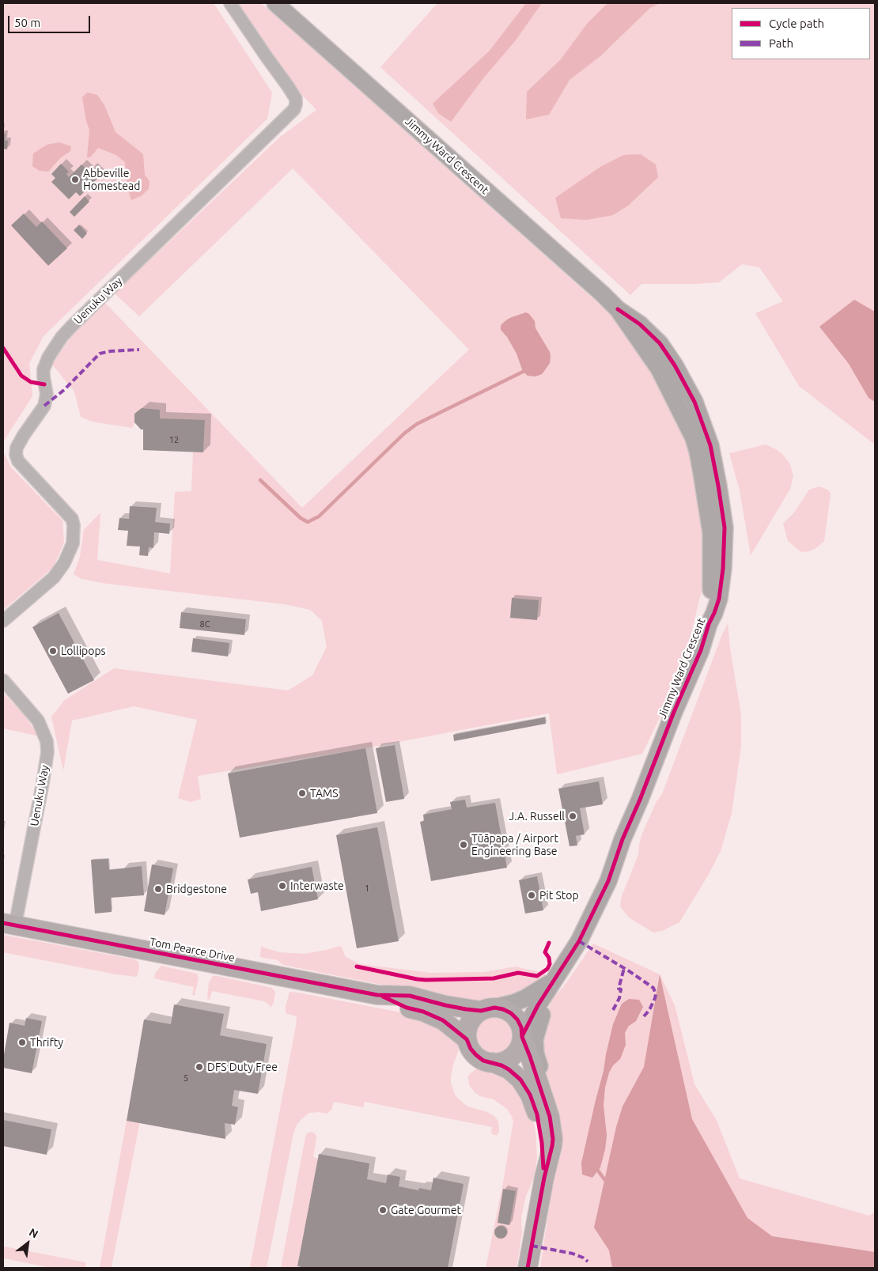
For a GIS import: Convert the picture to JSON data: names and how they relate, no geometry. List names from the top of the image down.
{
  "streets": {
    "main road": ["Tom Pearce Drive"],
    "street": ["Jimmy Ward Crescent", "Uenuku Way"]
  },
  "crossings": [
    ["Jimmy Ward Crescent", "Tom Pearce Drive"],
    ["Uenuku Way", "Tom Pearce Drive"]
  ],
  "places": [
    "Abbeville Homestead",
    "Lollipops",
    "TAMS",
    "J.A. Russell",
    "Tūāpapa / Airport Engineering Base",
    "Interwaste",
    "Bridgestone",
    "Pit Stop",
    "Thrifty",
    "DFS Duty Free",
    "Gate Gourmet"
  ],
  "house_numbers": [
    "12",
    "8C",
    "1",
    "5"
  ],
  "legend": ["Cycle path", "Path"],
  "scale_bar": "50 m",
  "north": "top right"
}
